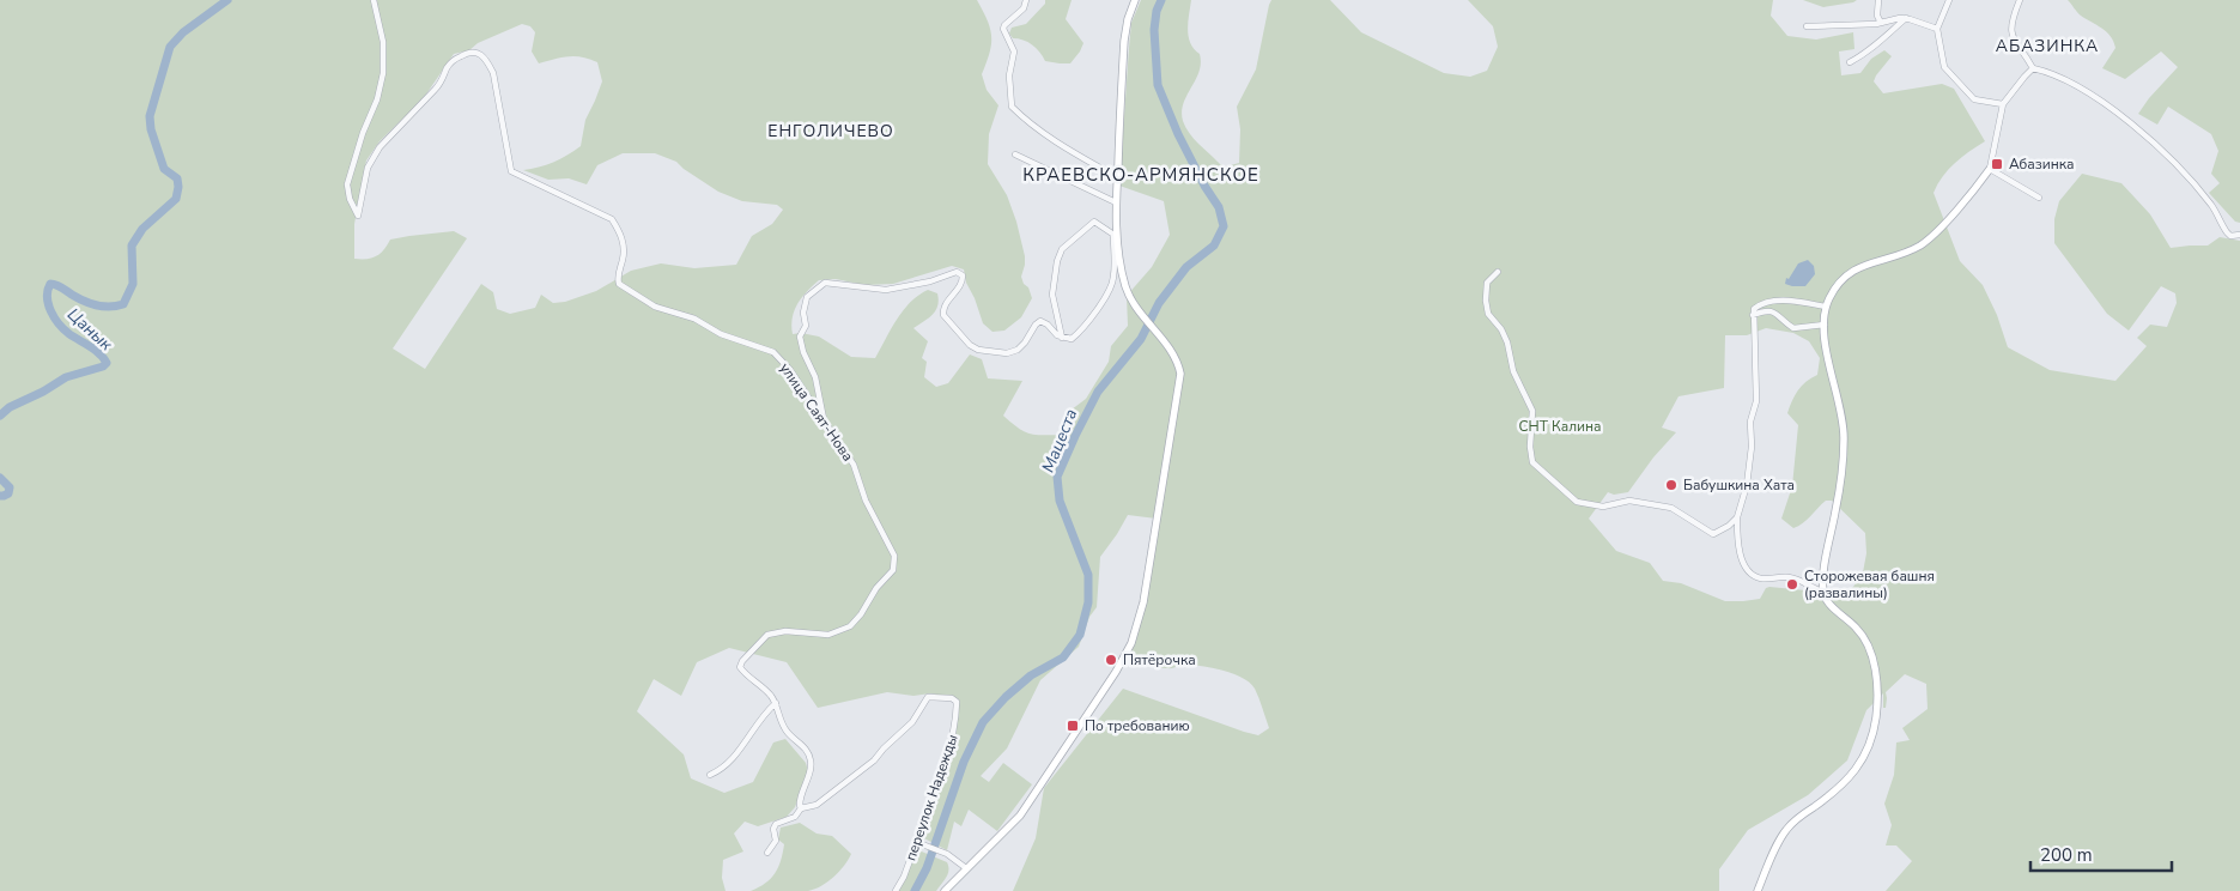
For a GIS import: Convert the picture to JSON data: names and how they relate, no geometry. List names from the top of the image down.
{
  "streets": {
    "street": ["улица Саят-Нова", "переулок Надежды"]
  },
  "crossings": [
    ["улица Саят-Нова", "переулок Надежды"]
  ],
  "districts": ["АБАЗИНКА", "ЕНГОЛИЧЕВО", "КРАЕВСКО-АРМЯНСКОЕ"],
  "water": ["Цанык", "Мацеста"],
  "parks": ["СНТ Калина"],
  "places": {
    "transit": ["Абазинка", "По требованию"],
    "other": ["Бабушкина Хата", "Сторожевая башня (развалины)", "Пятёрочка"]
  },
  "scale_bar": "200 m"
}
